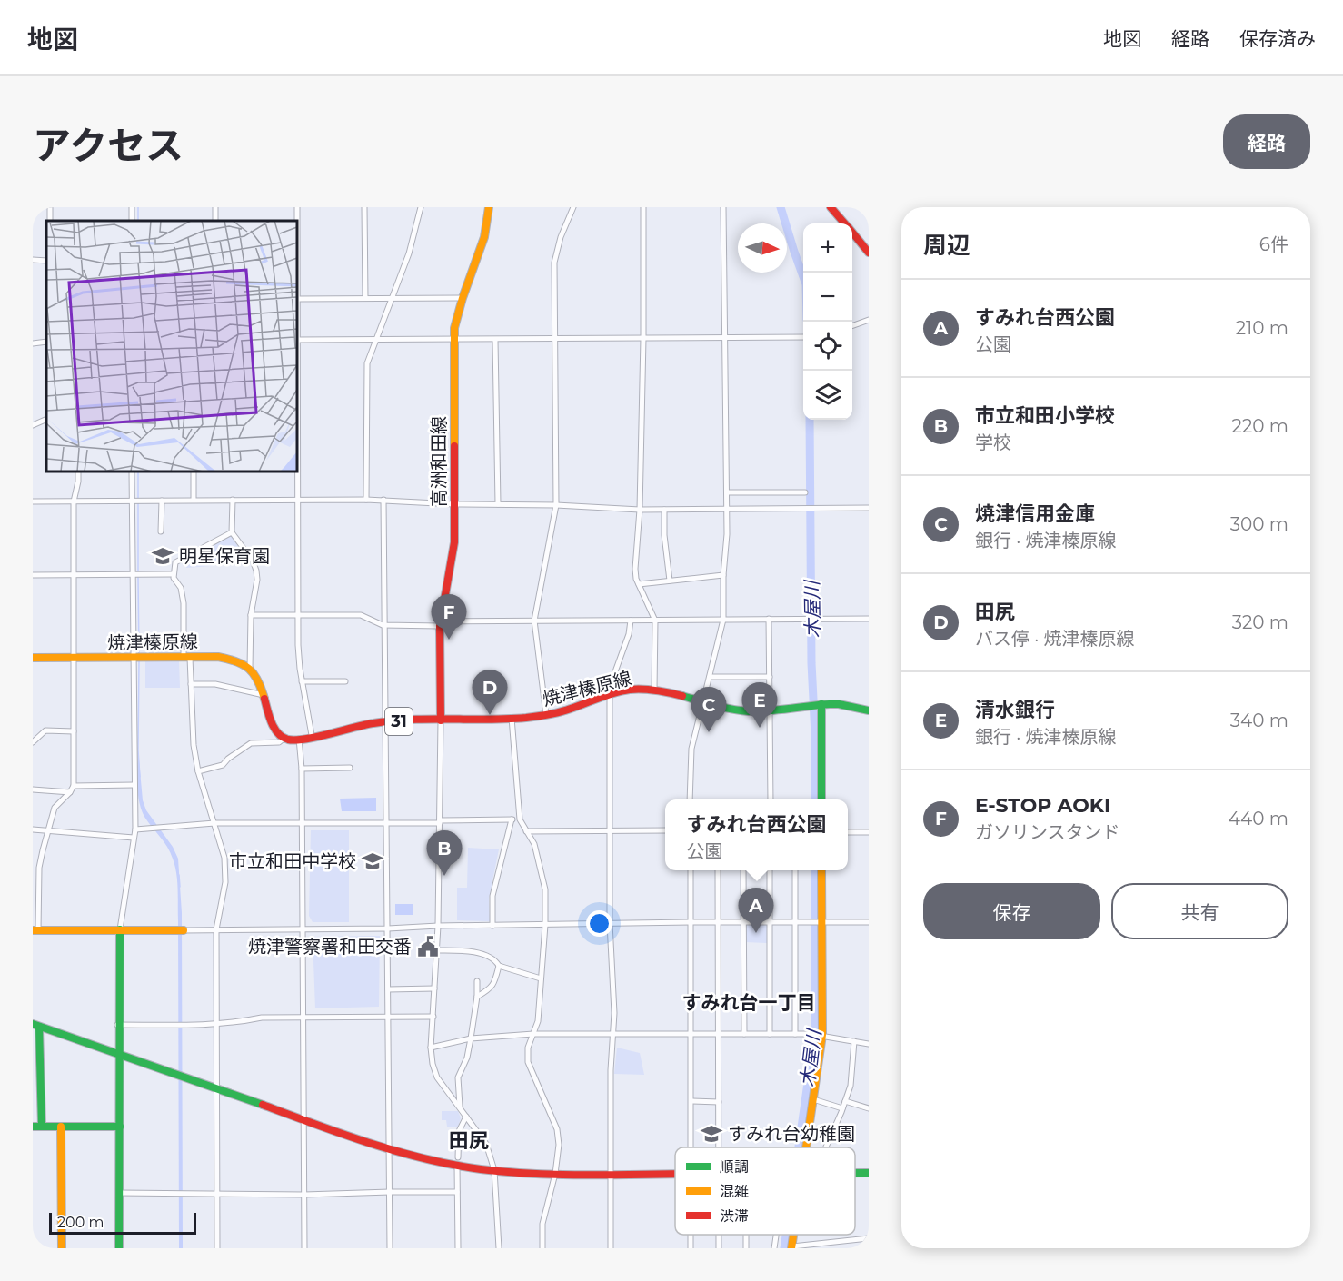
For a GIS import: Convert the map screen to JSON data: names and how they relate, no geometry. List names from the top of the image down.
{
  "streets": {
    "street": ["高洲和田線", "焼津榛原線", "31"]
  },
  "crossings": [
    ["高洲和田線", "焼津榛原線"]
  ],
  "districts": ["すみれ台一丁目", "田尻"],
  "water": ["木屋川"],
  "places": {
    "school or university": ["明星保育園", "市立和田中学校", "すみれ台幼稚園"],
    "public building": ["焼津警察署和田交番"]
  },
  "legend": ["順調", "混雑", "渋滞"],
  "scale_bar": "200 m",
  "north": "right",
  "page": {
    "header": "地図",
    "nav": ["地図", "経路", "保存済み"],
    "title": "アクセス",
    "buttons": [
      "経路",
      ["保存", "共有"]
    ],
    "heading": ["周辺", "6件"],
    "map_buttons": ["+", "−"],
    "list": [
      {
        "mark": "A",
        "name": "すみれ台西公園",
        "note": "公園",
        "value": "210 m"
      },
      {
        "mark": "B",
        "name": "市立和田小学校",
        "note": "学校",
        "value": "220 m"
      },
      {
        "mark": "C",
        "name": "焼津信用金庫",
        "note": "銀行 · 焼津榛原線",
        "value": "300 m"
      },
      {
        "mark": "D",
        "name": "田尻",
        "note": "バス停 · 焼津榛原線",
        "value": "320 m"
      },
      {
        "mark": "E",
        "name": "清水銀行",
        "note": "銀行 · 焼津榛原線",
        "value": "340 m"
      },
      {
        "mark": "F",
        "name": "E-STOP AOKI",
        "note": "ガソリンスタンド",
        "value": "440 m"
      }
    ],
    "pins": [
      "F",
      "D",
      "E",
      "C",
      "B",
      "A"
    ],
    "popup": ["すみれ台西公園", "公園"],
    "scale": "200 m"
  }
}
